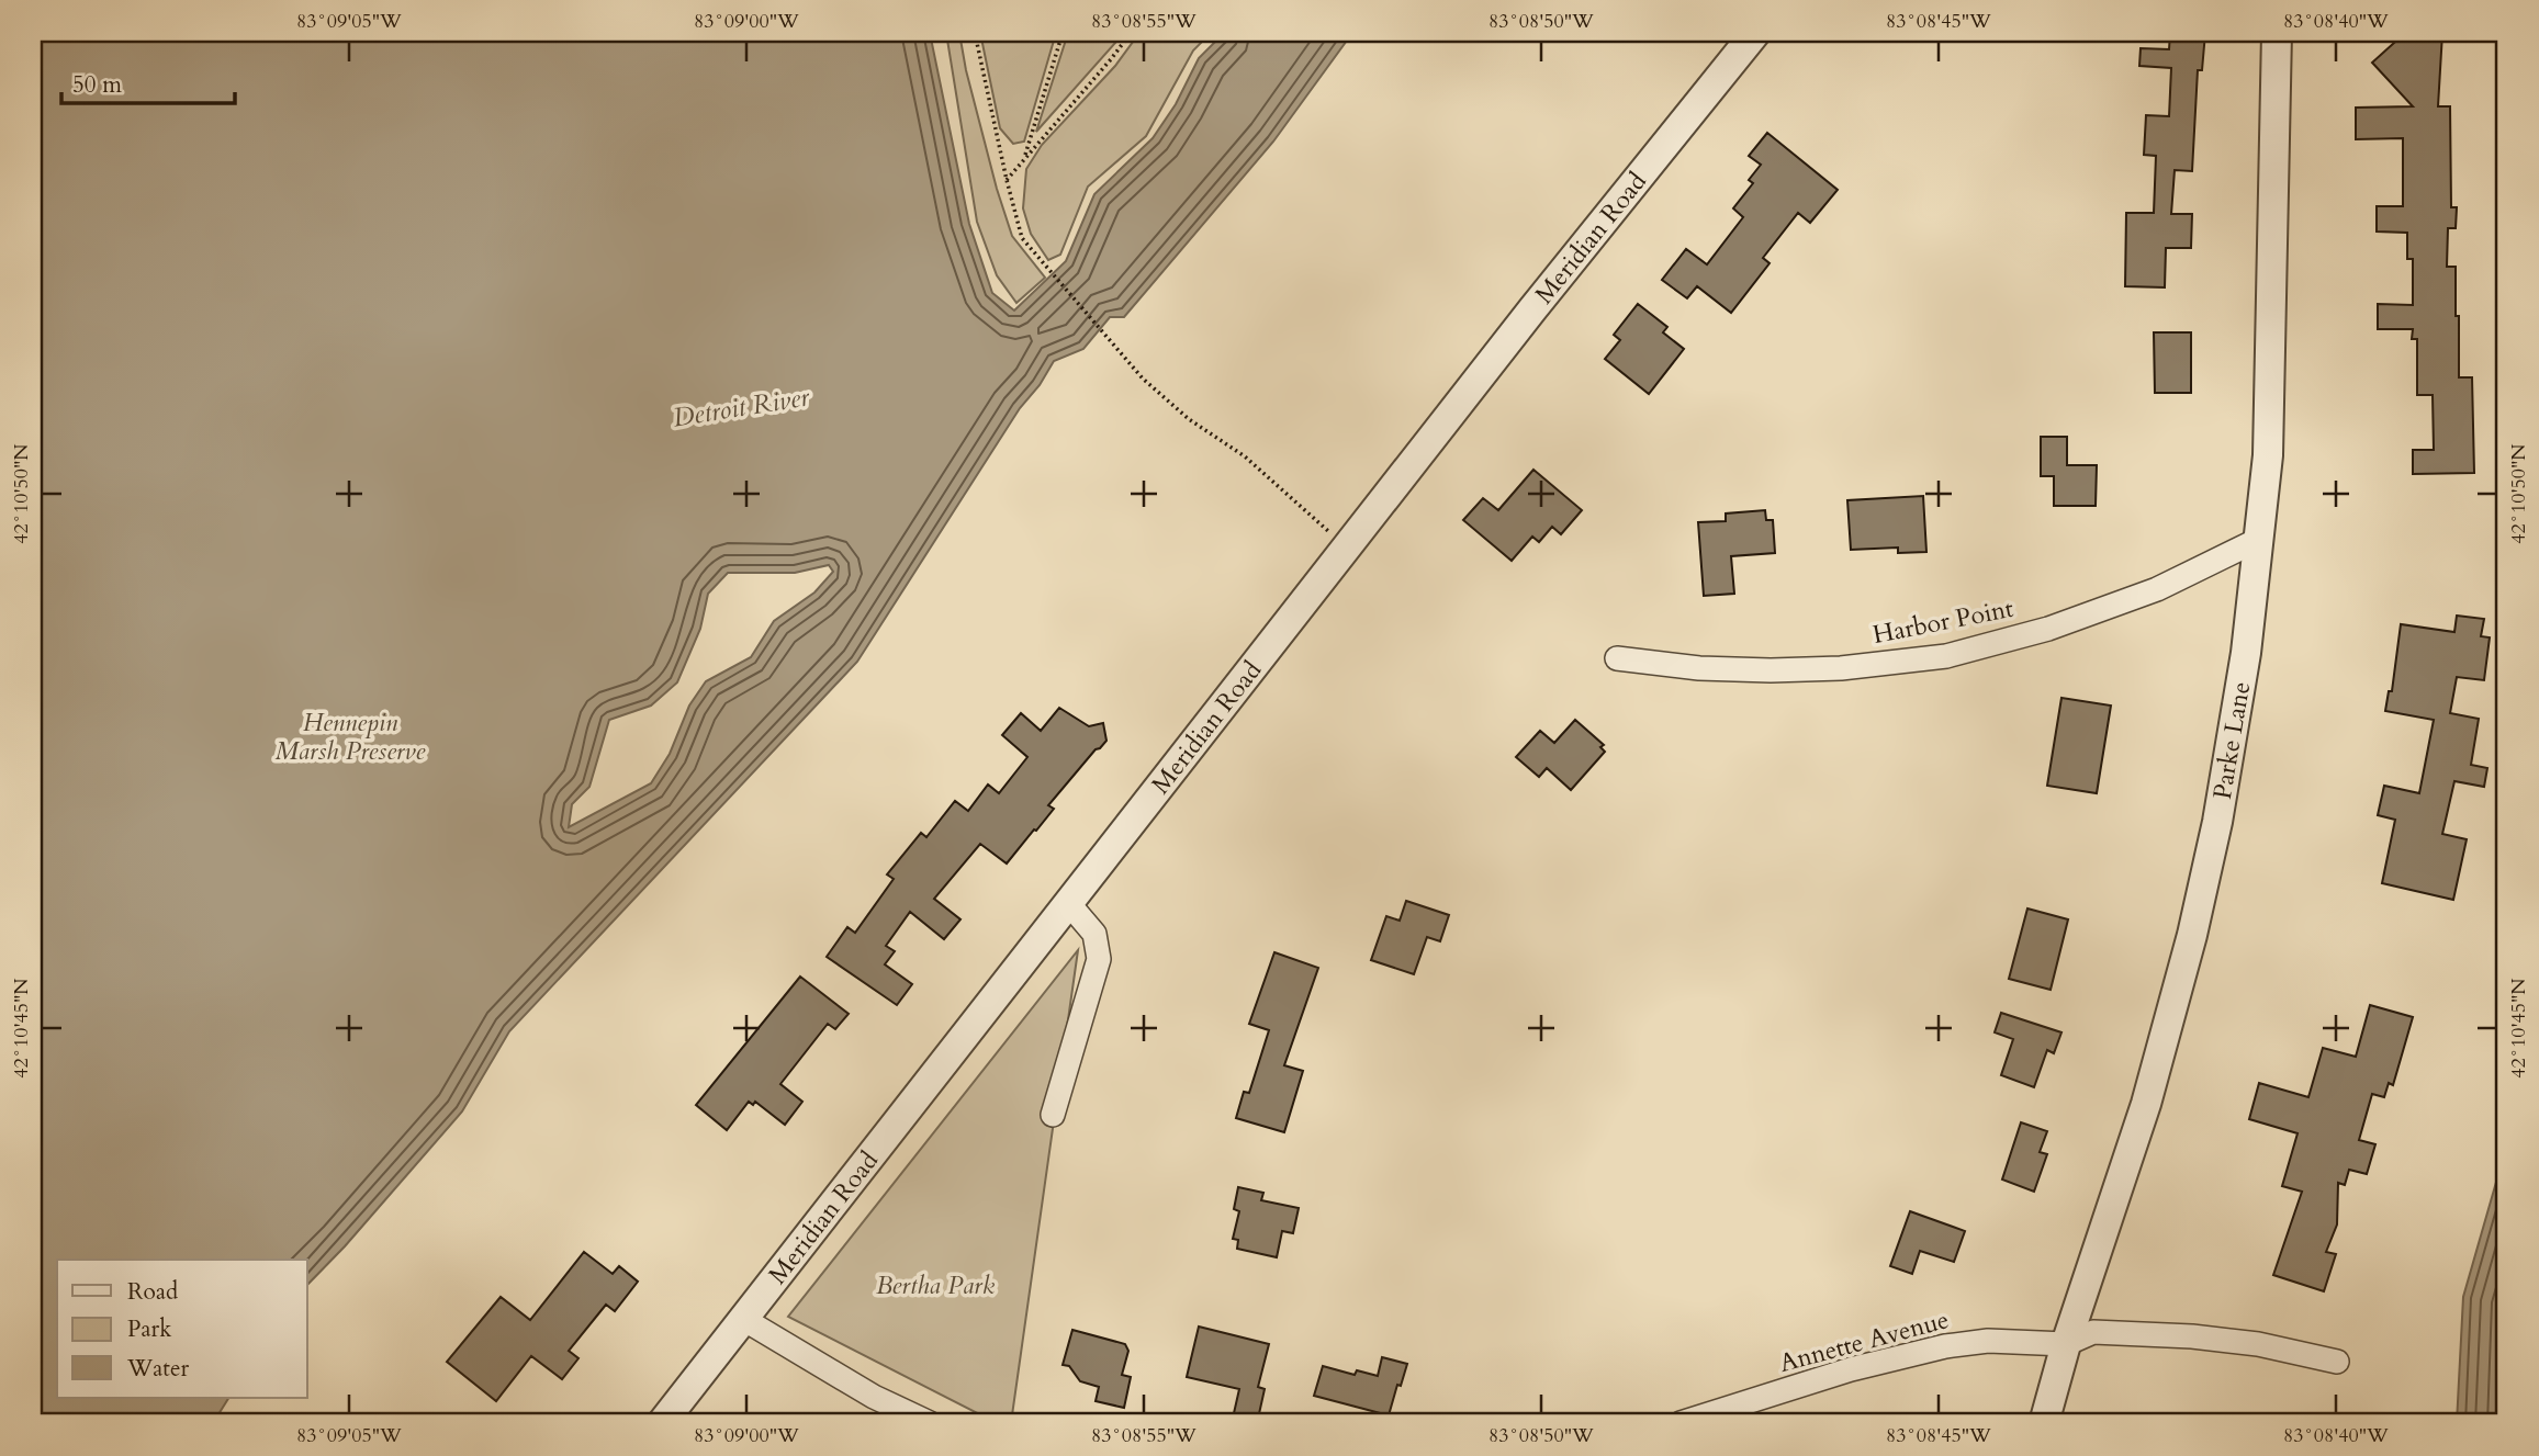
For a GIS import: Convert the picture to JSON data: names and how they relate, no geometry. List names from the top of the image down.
{
  "streets": {
    "street": [
      "Meridian Road",
      "Harbor Point",
      "Parke Lane",
      "Annette Avenue"
    ]
  },
  "crossings": [
    ["Harbor Point", "Parke Lane"],
    ["Parke Lane", "Annette Avenue"]
  ],
  "water": ["Detroit River"],
  "parks": ["Hennepin Marsh Preserve", "Bertha Park"],
  "legend": ["Road", "Park", "Water"],
  "scale_bar": "50 m",
  "coordinates": [
    "83°09'05\"W",
    "83°09'00\"W",
    "83°08'55\"W",
    "83°08'50\"W",
    "83°08'45\"W",
    "83°08'40\"W",
    "42°10'50\"N",
    "42°10'45\"N"
  ]
}
